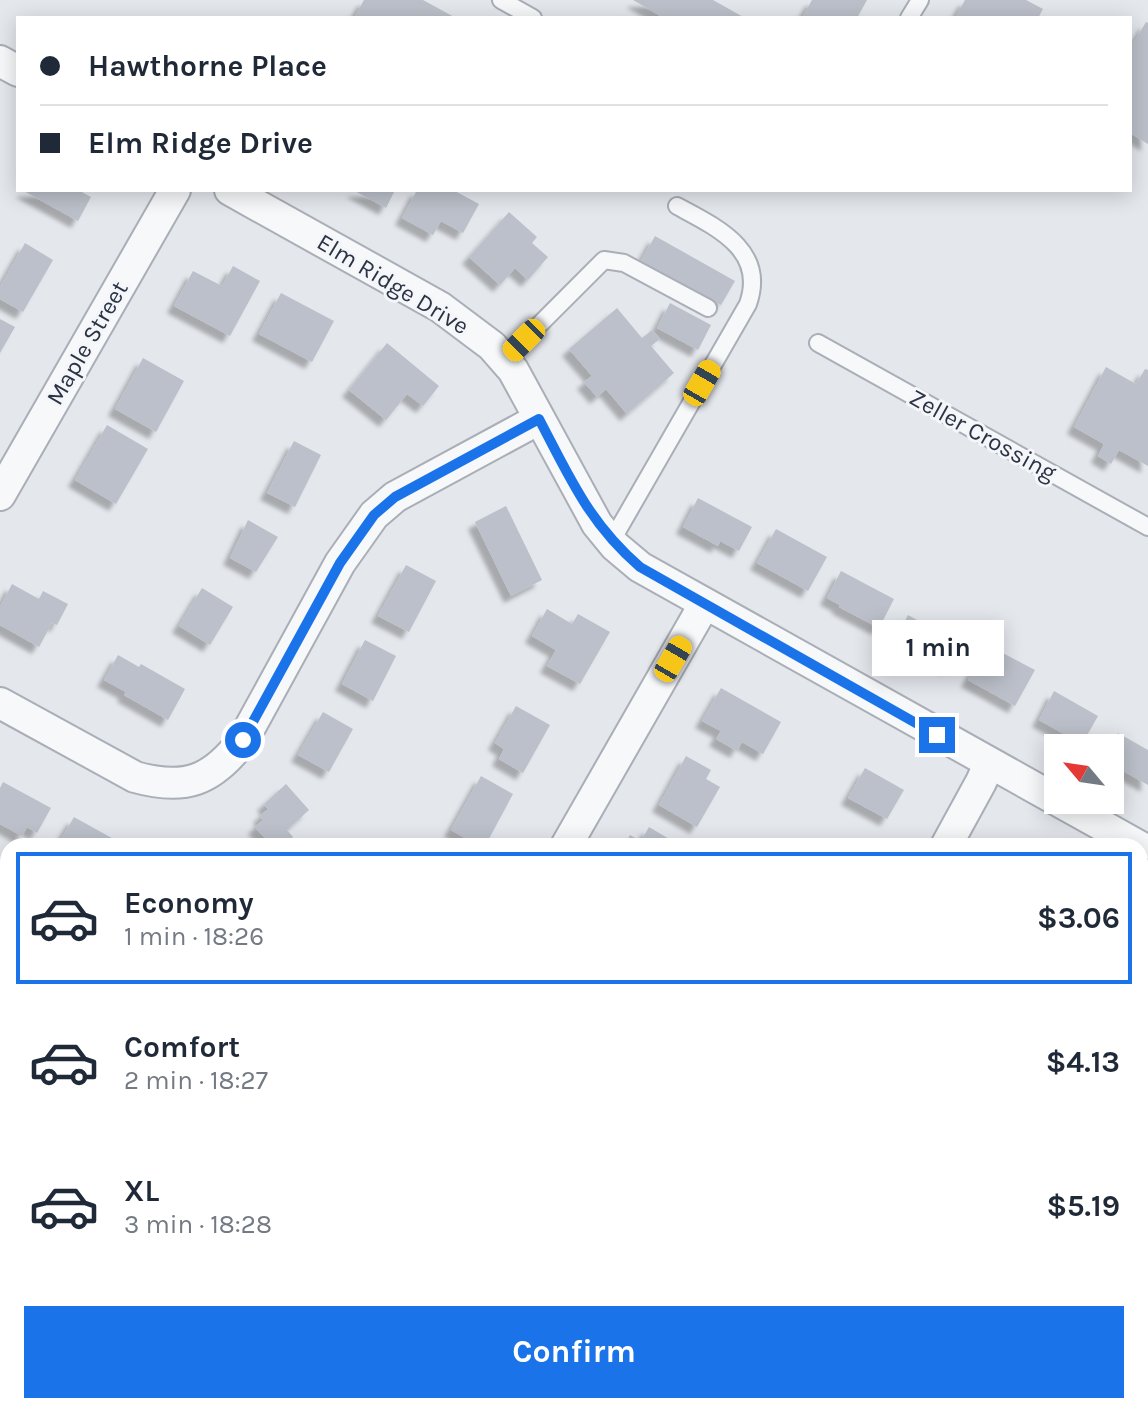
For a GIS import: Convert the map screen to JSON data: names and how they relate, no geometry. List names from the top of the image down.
{
  "streets": {
    "street": ["Elm Ridge Drive", "Maple Street"],
    "lane": ["Zeller Crossing"]
  },
  "north": "top left",
  "page": {
    "banner": ["Hawthorne Place", "Elm Ridge Drive"],
    "bubble": "1 min",
    "list": [
      {
        "name": "Economy",
        "note": "1 min · 18:26",
        "value": "$3.06"
      },
      {
        "name": "Comfort",
        "note": "2 min · 18:27",
        "value": "$4.13"
      },
      {
        "name": "XL",
        "note": "3 min · 18:28",
        "value": "$5.19"
      }
    ],
    "buttons": "Confirm"
  }
}
